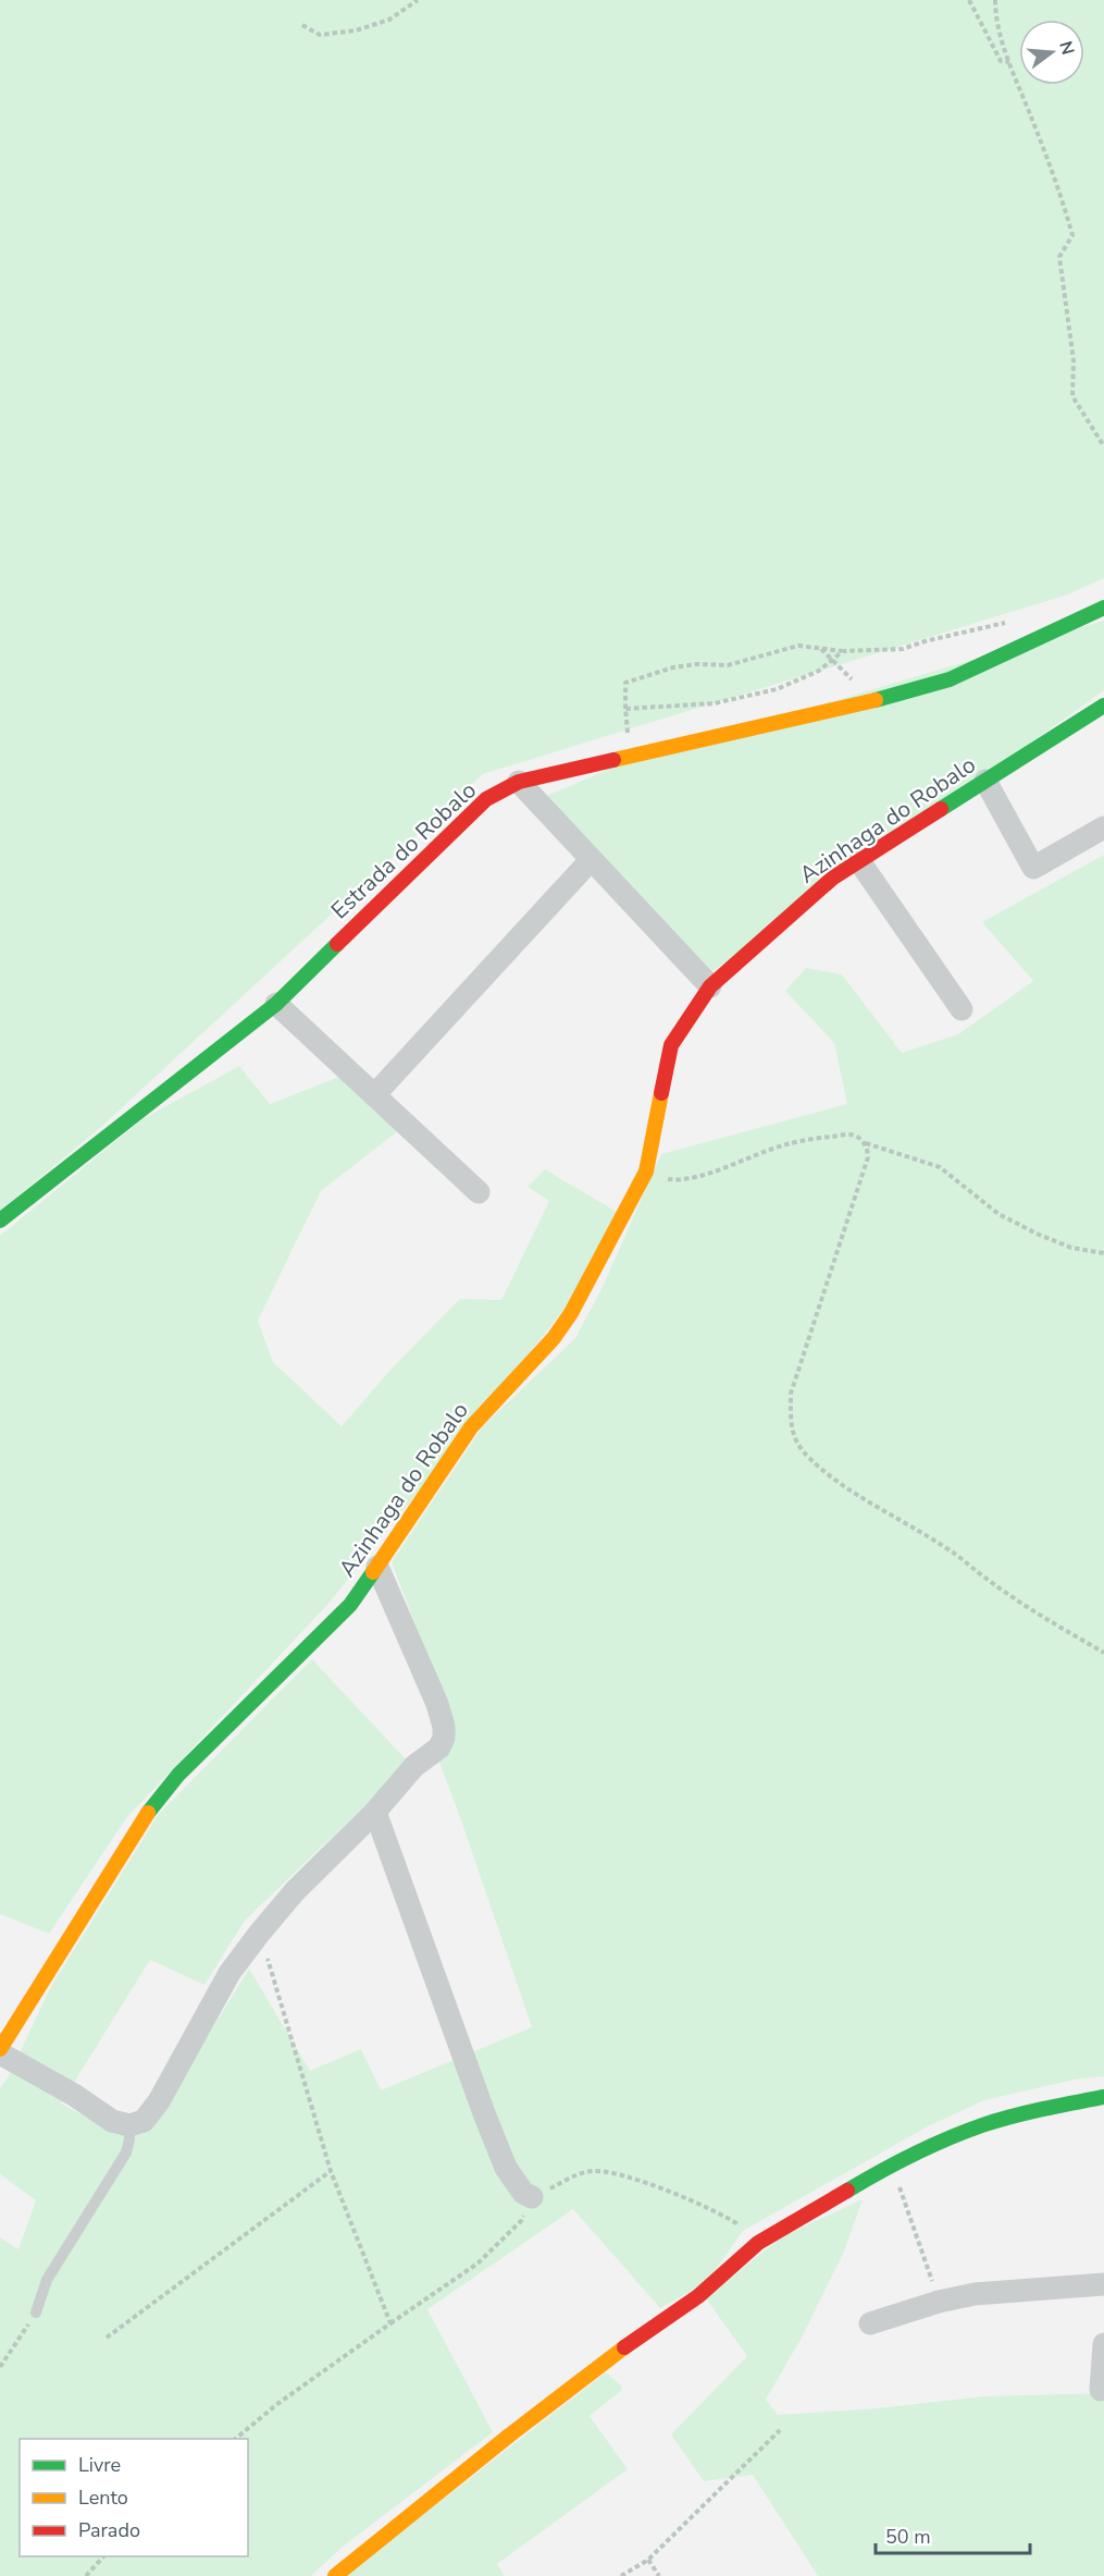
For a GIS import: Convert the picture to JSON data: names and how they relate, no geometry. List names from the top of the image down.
{
  "streets": {
    "street": ["Azinhaga do Robalo", "Estrada do Robalo"]
  },
  "legend": ["Livre", "Lento", "Parado"],
  "scale_bar": "50 m",
  "north": "right"
}
